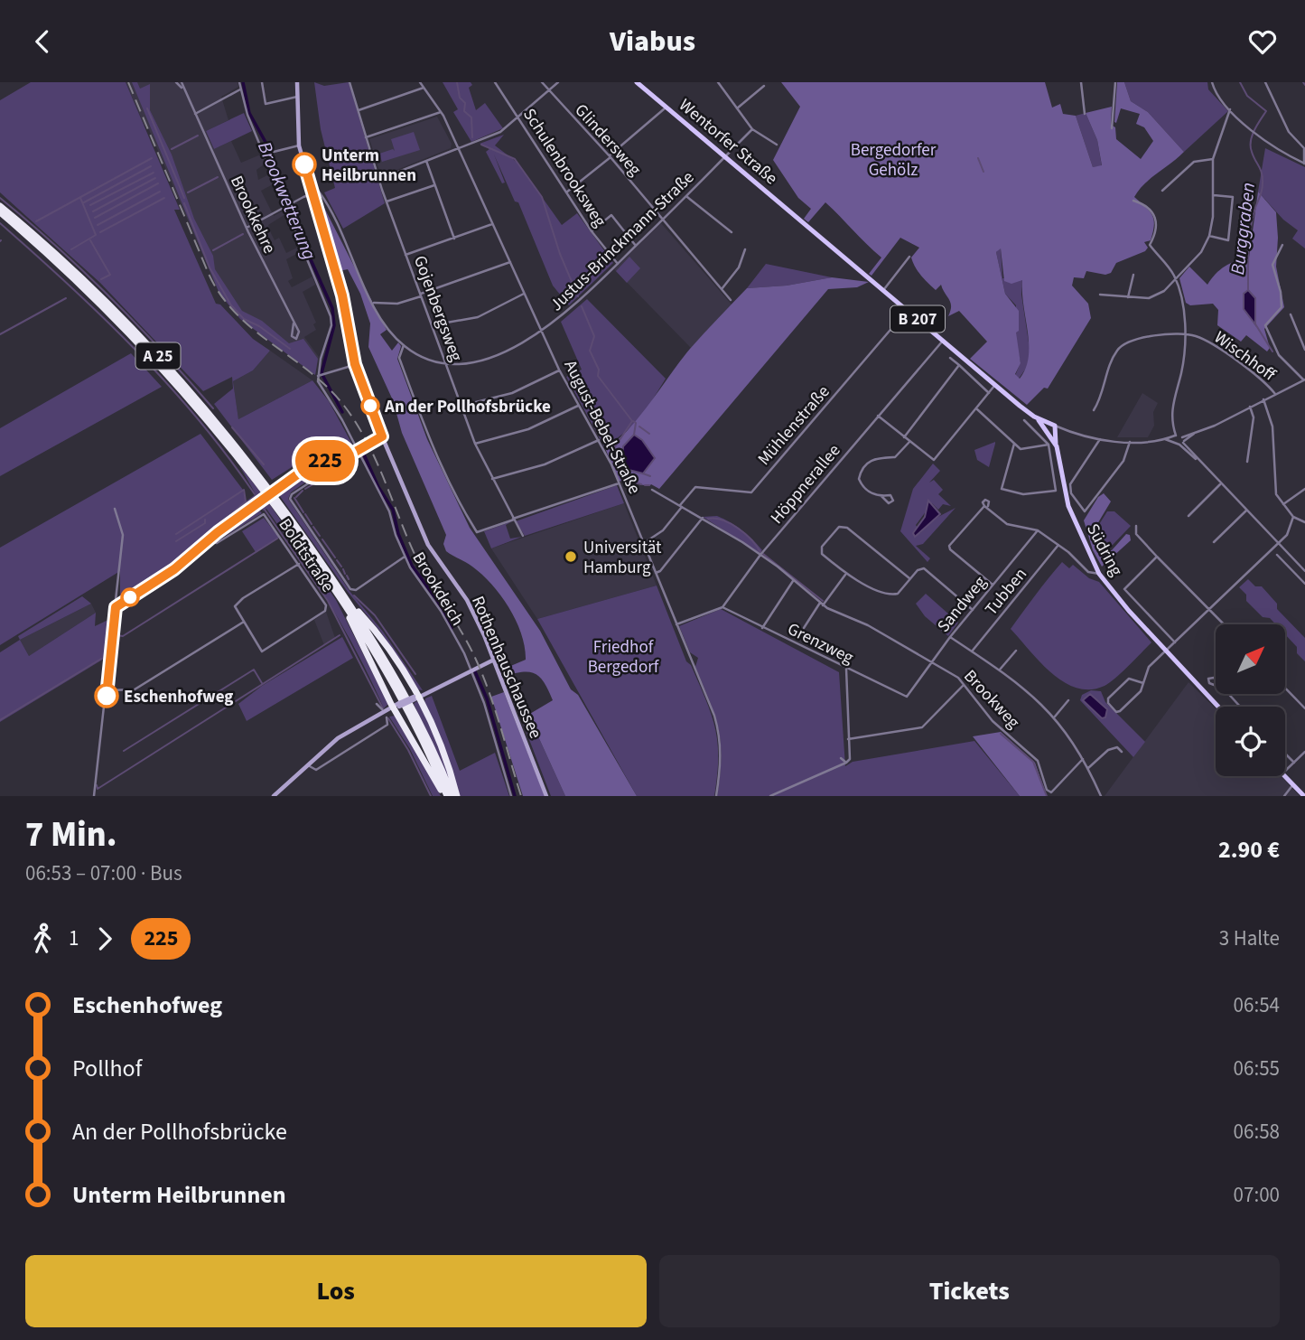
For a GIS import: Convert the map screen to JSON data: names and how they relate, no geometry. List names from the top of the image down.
{
  "streets": {
    "highway": ["A 25"],
    "main road": [
      "Wentorfer Straße",
      "B 207",
      "Südring",
      "Rothenhauschaussee"
    ],
    "street": [
      "Glindersweg",
      "Schulenbrooksweg",
      "Brookkehre",
      "Justus-Brinckmann-Straße",
      "Gojenbergsweg",
      "Wischhoff",
      "Mühlenstraße",
      "August-Bebel-Straße",
      "Höppnerallee",
      "Boldtstraße",
      "Brookdeich",
      "Tubben",
      "Sandweg",
      "Grenzweg",
      "Brookweg"
    ]
  },
  "crossings": [
    ["Glindersweg", "Justus-Brinckmann-Straße"],
    ["Wentorfer Straße", "Justus-Brinckmann-Straße"],
    ["Wentorfer Straße", "B 207"],
    ["Schulenbrooksweg", "Justus-Brinckmann-Straße"],
    ["Justus-Brinckmann-Straße", "Gojenbergsweg"],
    ["Justus-Brinckmann-Straße", "August-Bebel-Straße"],
    ["B 207", "Mühlenstraße"],
    ["B 207", "Höppnerallee"],
    ["B 207", "Südring"],
    ["Mühlenstraße", "Brookweg"],
    ["Höppnerallee", "Grenzweg"],
    ["Höppnerallee", "Brookweg"],
    ["Sandweg", "Grenzweg"],
    ["Sandweg", "Brookweg"]
  ],
  "water": ["Brookwetterung", "Burggraben"],
  "parks": ["Bergedorfer Gehölz", "Friedhof Bergedorf"],
  "places": [
    "Unterm Heilbrunnen",
    "An der Pollhofsbrücke",
    "Universität Hamburg",
    "Eschenhofweg"
  ],
  "lines": ["bus line 225"],
  "north": "top right",
  "page": {
    "header": "Viabus",
    "on_map": "225",
    "heading": ["7 Min.", "06:53 – 07:00 · Bus", "2.90 €"],
    "legs": ["1", "225", "3 Halte"],
    "list": [
      {
        "name": "Eschenhofweg",
        "value": "06:54"
      },
      {
        "name": "Pollhof",
        "value": "06:55"
      },
      {
        "name": "An der Pollhofsbrücke",
        "value": "06:58"
      },
      {
        "name": "Unterm Heilbrunnen",
        "value": "07:00"
      }
    ],
    "buttons": ["Los", "Tickets"]
  }
}
